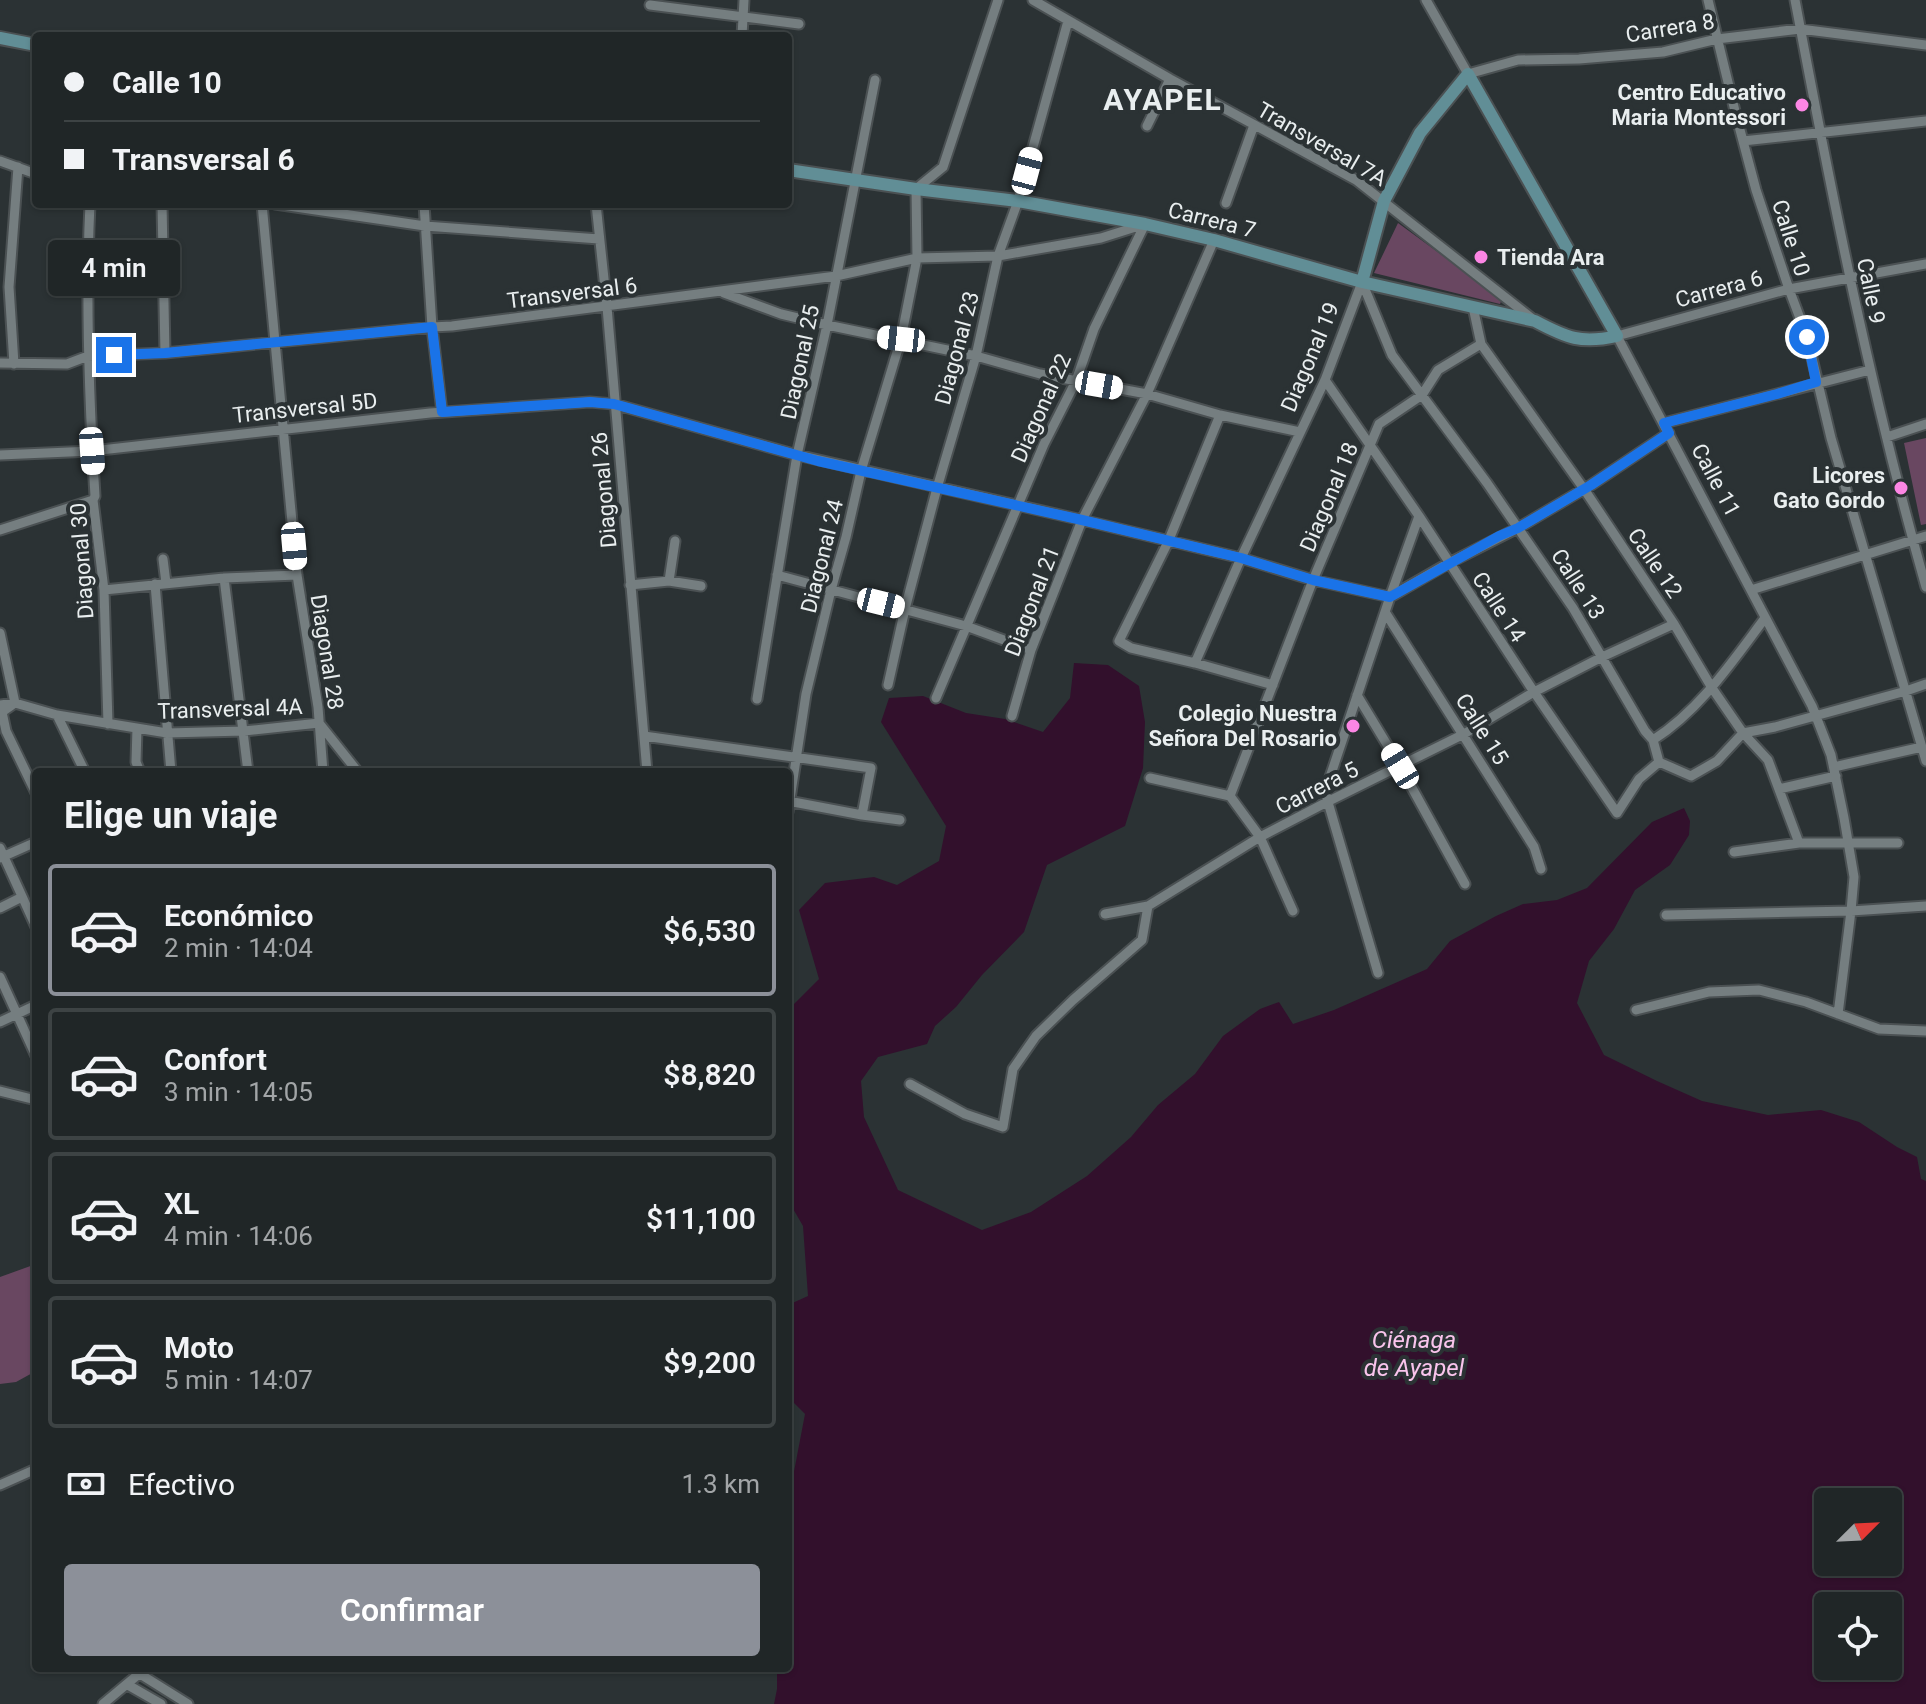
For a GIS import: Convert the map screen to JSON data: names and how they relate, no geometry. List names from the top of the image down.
{
  "streets": {
    "main road": ["Carrera 7", "Diagonal 19", "Calle 11"],
    "street": [
      "Carrera 8",
      "Transversal 7A",
      "Calle 10",
      "Carrera 6",
      "Calle 9",
      "Transversal 6",
      "Diagonal 23",
      "Diagonal 25",
      "Transversal 5D",
      "Diagonal 22",
      "Diagonal 26",
      "Diagonal 18",
      "Diagonal 24",
      "Diagonal 30",
      "Calle 12",
      "Calle 13",
      "Diagonal 21",
      "Calle 14",
      "Diagonal 28",
      "Transversal 4A",
      "Calle 15",
      "Carrera 5"
    ]
  },
  "crossings": [
    ["Carrera 8", "Calle 10"],
    ["Carrera 8", "Calle 9"],
    ["Carrera 8", "Diagonal 19"],
    ["Carrera 8", "Calle 11"],
    ["Transversal 7A", "Carrera 7"],
    ["Transversal 7A", "Diagonal 23"],
    ["Transversal 7A", "Diagonal 19"],
    ["Carrera 7", "Carrera 6"],
    ["Carrera 7", "Transversal 6"],
    ["Carrera 7", "Diagonal 23"],
    ["Carrera 7", "Diagonal 19"],
    ["Carrera 7", "Diagonal 25"],
    ["Carrera 7", "Diagonal 22"],
    ["Carrera 7", "Calle 11"],
    ["Carrera 7", "Diagonal 24"],
    ["Carrera 7", "Calle 12"],
    ["Carrera 7", "Calle 13"],
    ["Carrera 7", "Diagonal 21"],
    ["Calle 10", "Carrera 6"],
    ["Carrera 6", "Calle 9"],
    ["Carrera 6", "Calle 11"],
    ["Transversal 6", "Diagonal 23"],
    ["Transversal 6", "Diagonal 25"],
    ["Transversal 6", "Diagonal 22"],
    ["Transversal 6", "Diagonal 26"],
    ["Transversal 6", "Diagonal 24"],
    ["Transversal 6", "Diagonal 30"],
    ["Transversal 6", "Diagonal 28"],
    ["Diagonal 23", "Transversal 5D"],
    ["Diagonal 19", "Transversal 5D"],
    ["Diagonal 19", "Calle 11"],
    ["Diagonal 19", "Calle 13"],
    ["Diagonal 19", "Calle 14"],
    ["Diagonal 25", "Transversal 5D"],
    ["Transversal 5D", "Diagonal 22"],
    ["Transversal 5D", "Diagonal 26"],
    ["Transversal 5D", "Diagonal 18"],
    ["Transversal 5D", "Diagonal 24"],
    ["Transversal 5D", "Diagonal 30"],
    ["Transversal 5D", "Diagonal 21"],
    ["Transversal 5D", "Diagonal 28"],
    ["Diagonal 18", "Calle 12"],
    ["Diagonal 18", "Calle 13"],
    ["Diagonal 18", "Calle 14"],
    ["Diagonal 30", "Transversal 4A"],
    ["Calle 12", "Carrera 5"],
    ["Calle 13", "Calle 14"],
    ["Calle 13", "Carrera 5"],
    ["Calle 14", "Carrera 5"],
    ["Diagonal 28", "Transversal 4A"],
    ["Calle 15", "Carrera 5"]
  ],
  "districts": ["AYAPEL"],
  "water": ["Ciénaga de Ayapel"],
  "places": [
    "Centro Educativo Maria Montessori",
    "Tienda Ara",
    "Licores Gato Gordo",
    "Colegio Nuestra Señora Del Rosario"
  ],
  "north": "top right",
  "page": {
    "banner": ["Calle 10", "Transversal 6"],
    "bubble": "4 min",
    "heading": "Elige un viaje",
    "list": [
      {
        "name": "Económico",
        "note": "2 min · 14:04",
        "value": "$6,530"
      },
      {
        "name": "Confort",
        "note": "3 min · 14:05",
        "value": "$8,820"
      },
      {
        "name": "XL",
        "note": "4 min · 14:06",
        "value": "$11,100"
      },
      {
        "name": "Moto",
        "note": "5 min · 14:07",
        "value": "$9,200"
      }
    ],
    "pay": ["Efectivo", "1.3 km"],
    "buttons": "Confirmar"
  }
}
